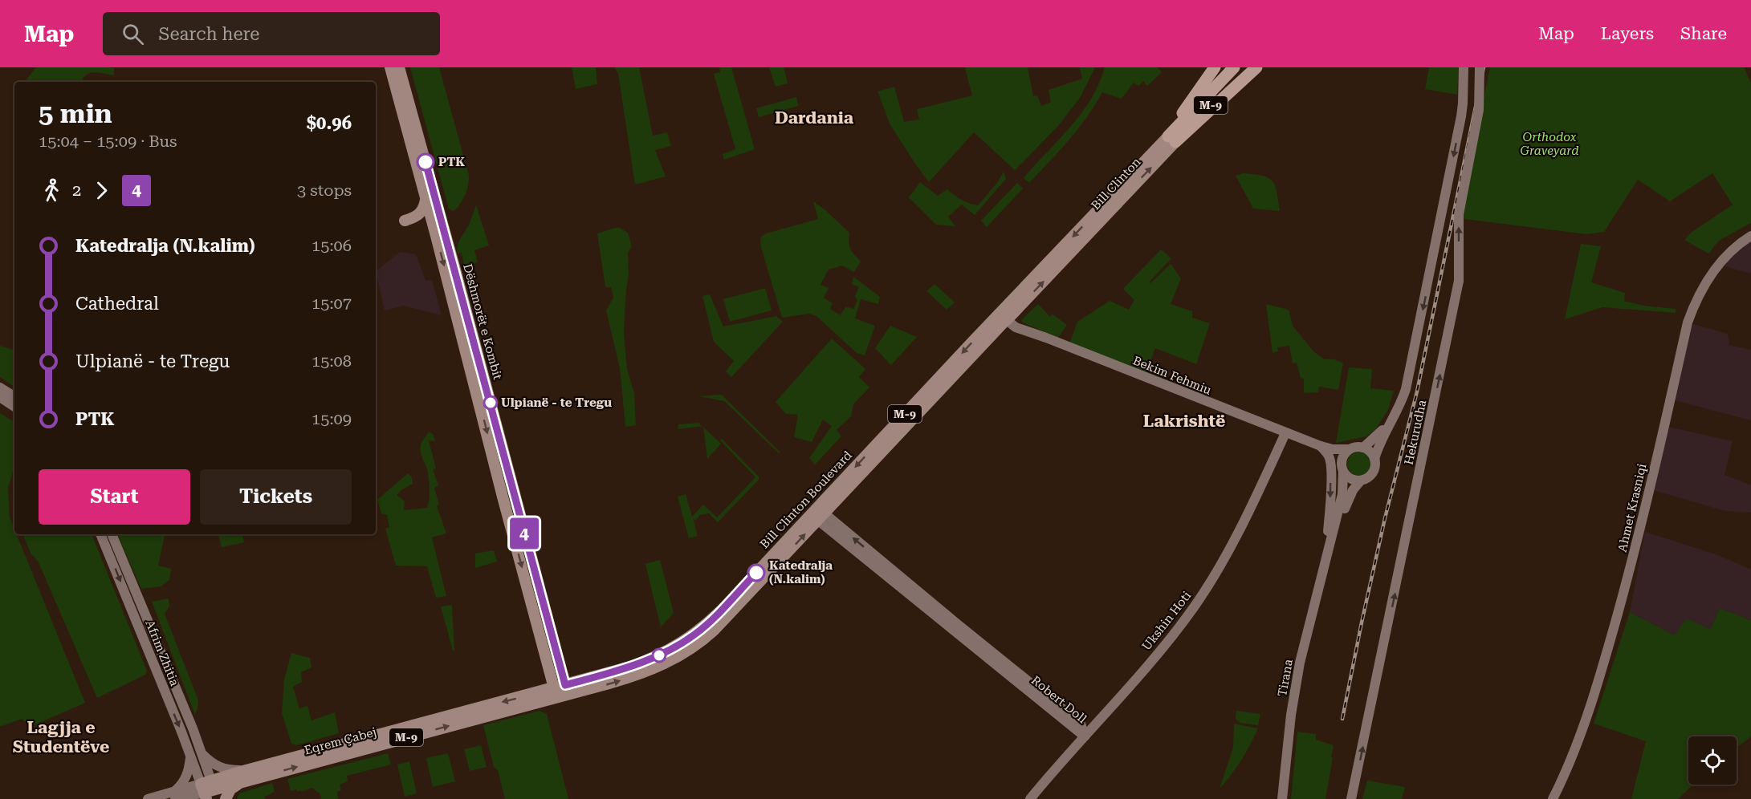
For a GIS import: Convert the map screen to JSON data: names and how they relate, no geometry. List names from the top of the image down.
{
  "streets": {
    "highway": ["M-9", "Bill Clinton"],
    "main road": [
      "Dëshmorët e Kombit",
      "Bekim Fehmiu",
      "Hekurudha",
      "Bill Clinton Boulevard",
      "Ahmet Krasniqi",
      "Ukshin Hoti",
      "Afrim Zhitia",
      "Tirana",
      "Robert Doll",
      "Eqrem Çabej"
    ]
  },
  "crossings": [
    ["Bill Clinton", "Bekim Fehmiu"],
    ["Bill Clinton", "Bill Clinton Boulevard"],
    ["Dëshmorët e Kombit", "Bill Clinton Boulevard"],
    ["Dëshmorët e Kombit", "Eqrem Çabej"],
    ["Bekim Fehmiu", "Hekurudha"],
    ["Bekim Fehmiu", "Bill Clinton Boulevard"],
    ["Bekim Fehmiu", "Ukshin Hoti"],
    ["Bekim Fehmiu", "Tirana"],
    ["Hekurudha", "Tirana"],
    ["Bill Clinton Boulevard", "Robert Doll"],
    ["Bill Clinton Boulevard", "Eqrem Çabej"],
    ["Ukshin Hoti", "Robert Doll"],
    ["Afrim Zhitia", "Eqrem Çabej"]
  ],
  "districts": ["Dardania", "Lakrishtë", "Lagjja e Studentëve"],
  "parks": ["Orthodox Graveyard"],
  "places": ["PTK", "Ulpianë - te Tregu", "Katedralja (N.kalim)"],
  "lines": ["bus line 4"],
  "page": {
    "header": "Map",
    "search": "Search here",
    "nav": ["Map", "Layers", "Share"],
    "on_map": "4",
    "heading": ["5 min", "15:04 – 15:09 · Bus", "$0.96"],
    "legs": ["2", "4", "3 stops"],
    "list": [
      {
        "name": "Katedralja (N.kalim)",
        "value": "15:06"
      },
      {
        "name": "Cathedral",
        "value": "15:07"
      },
      {
        "name": "Ulpianë - te Tregu",
        "value": "15:08"
      },
      {
        "name": "PTK",
        "value": "15:09"
      }
    ],
    "buttons": ["Start", "Tickets"]
  }
}
